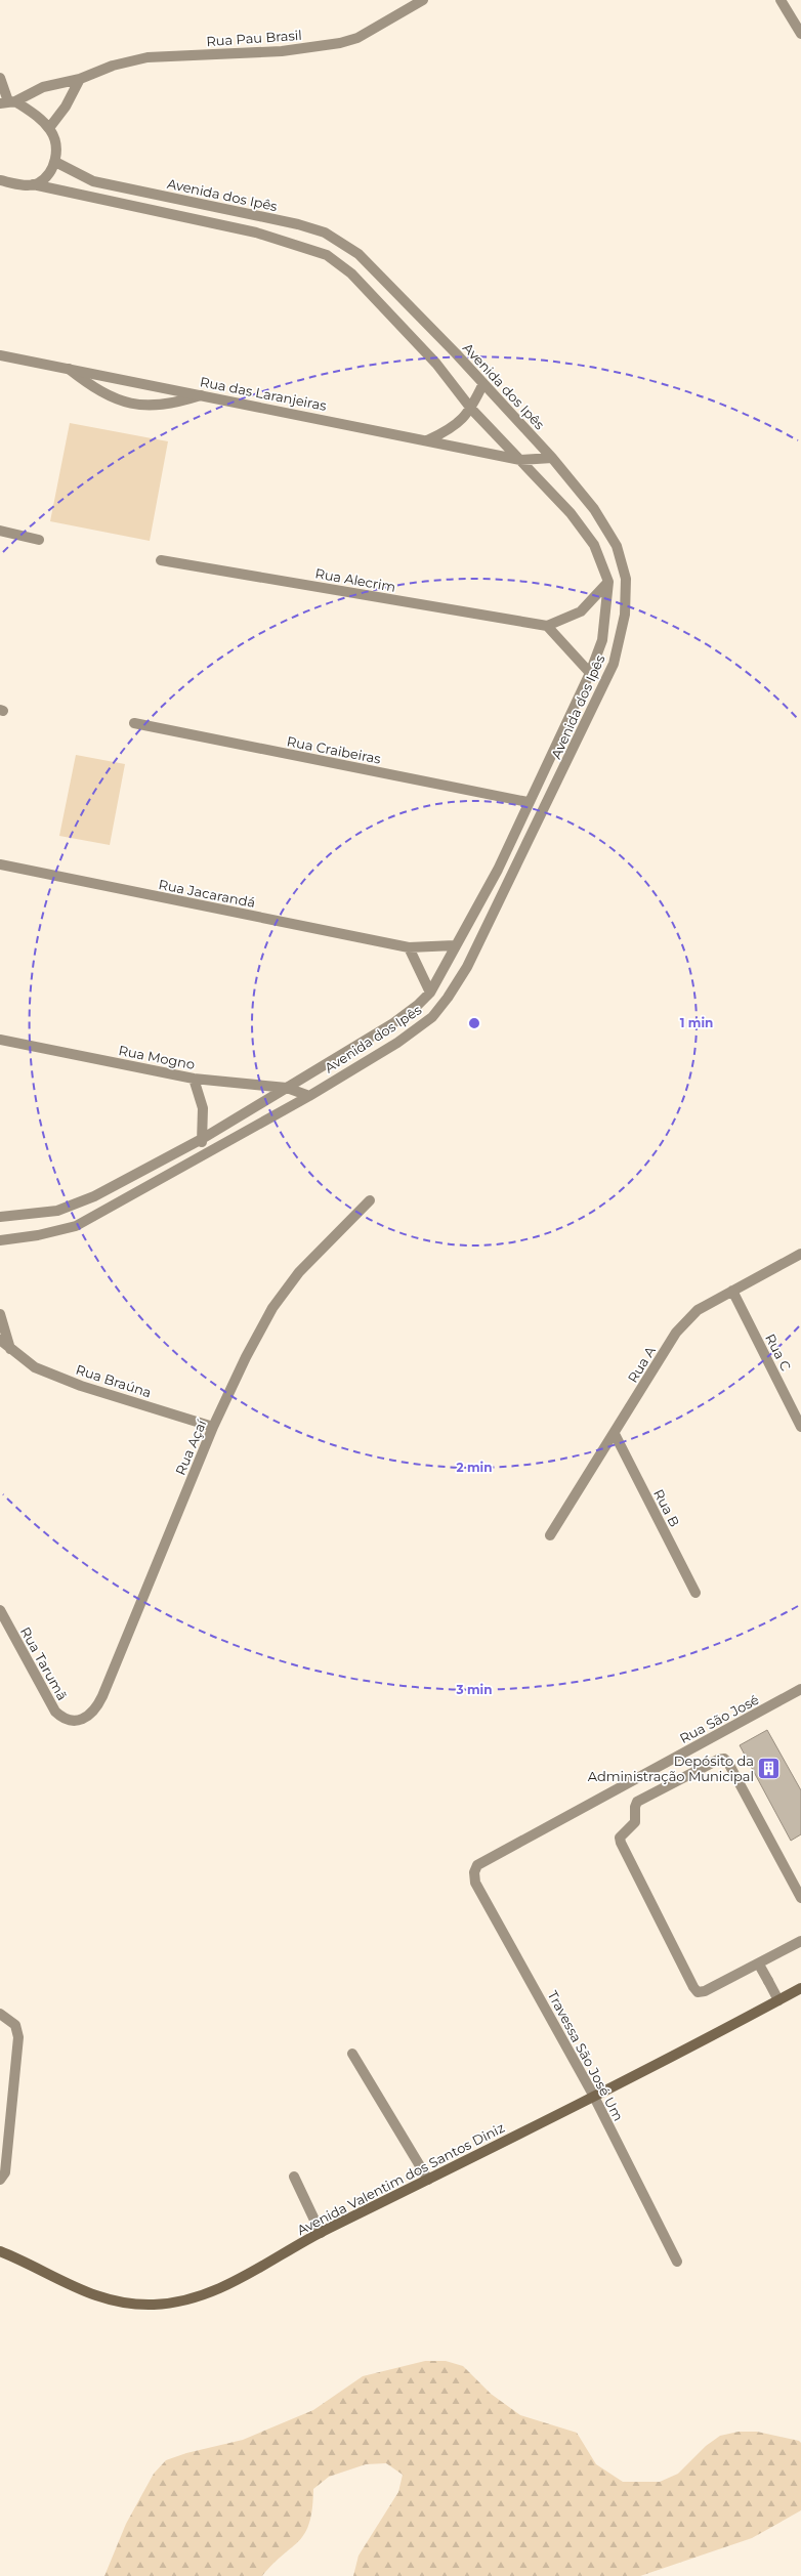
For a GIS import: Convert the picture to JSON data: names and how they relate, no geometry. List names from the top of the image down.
{
  "streets": {
    "street": [
      "Rua Pau Brasil",
      "Avenida dos Ipês",
      "Rua das Laranjeiras",
      "Rua Alecrim",
      "Rua Craibeiras",
      "Rua Jacarandá",
      "Rua Mogno",
      "Rua C",
      "Rua A",
      "Rua Braúna",
      "Rua Açaí",
      "Rua B",
      "Rua Tarumã",
      "Rua São José",
      "Travessa São José Um",
      "Avenida Valentim dos Santos Diniz"
    ]
  },
  "crossings": [
    ["Avenida dos Ipês", "Rua das Laranjeiras"],
    ["Avenida dos Ipês", "Rua Craibeiras"],
    ["Avenida dos Ipês", "Rua Jacarandá"],
    ["Avenida dos Ipês", "Rua Mogno"],
    ["Rua C", "Rua A"],
    ["Rua A", "Rua B"],
    ["Rua Braúna", "Rua Açaí"],
    ["Rua Açaí", "Rua Tarumã"],
    ["Rua São José", "Travessa São José Um"],
    ["Travessa São José Um", "Avenida Valentim dos Santos Diniz"]
  ],
  "places": {
    "building": ["Depósito da Administração Municipal"]
  },
  "rings": ["1 min", "2 min", "3 min"]
}
